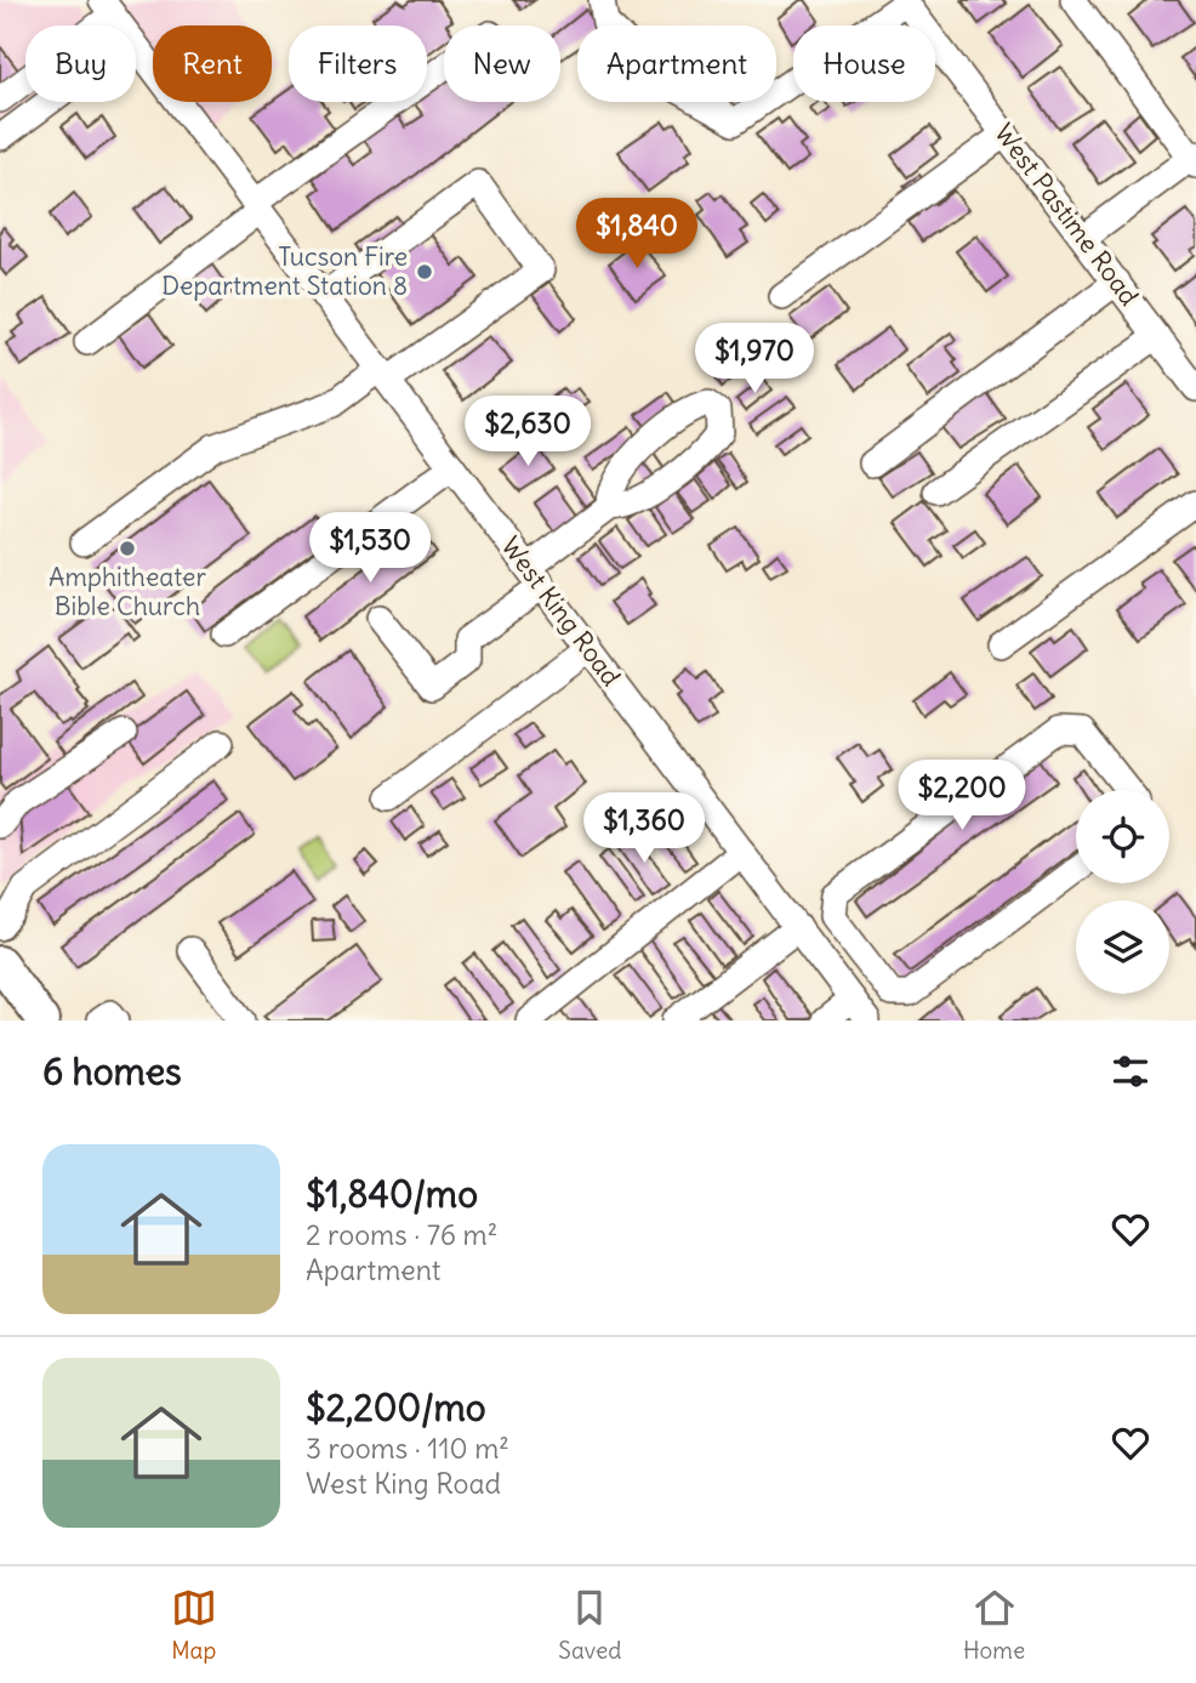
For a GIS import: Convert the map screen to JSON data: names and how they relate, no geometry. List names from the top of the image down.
{
  "streets": {
    "street": ["West Pastime Road", "West King Road"]
  },
  "places": ["Tucson Fire Department Station 8", "Amphitheater Bible Church"],
  "page": {
    "chip": [
      "Buy",
      "Rent",
      "Filters",
      "New",
      "Apartment",
      "House"
    ],
    "price": [
      "$1,840",
      "$1,970",
      "$2,630",
      "$1,530",
      "$2,200",
      "$1,360"
    ],
    "heading": "6 homes",
    "list": [
      {
        "name": "$1,840/mo",
        "note": "2 rooms · 76 m² · Apartment"
      },
      {
        "name": "$2,200/mo",
        "note": "3 rooms · 110 m² · West King Road"
      }
    ],
    "tabs": ["Map", "Saved", "Home"]
  }
}
